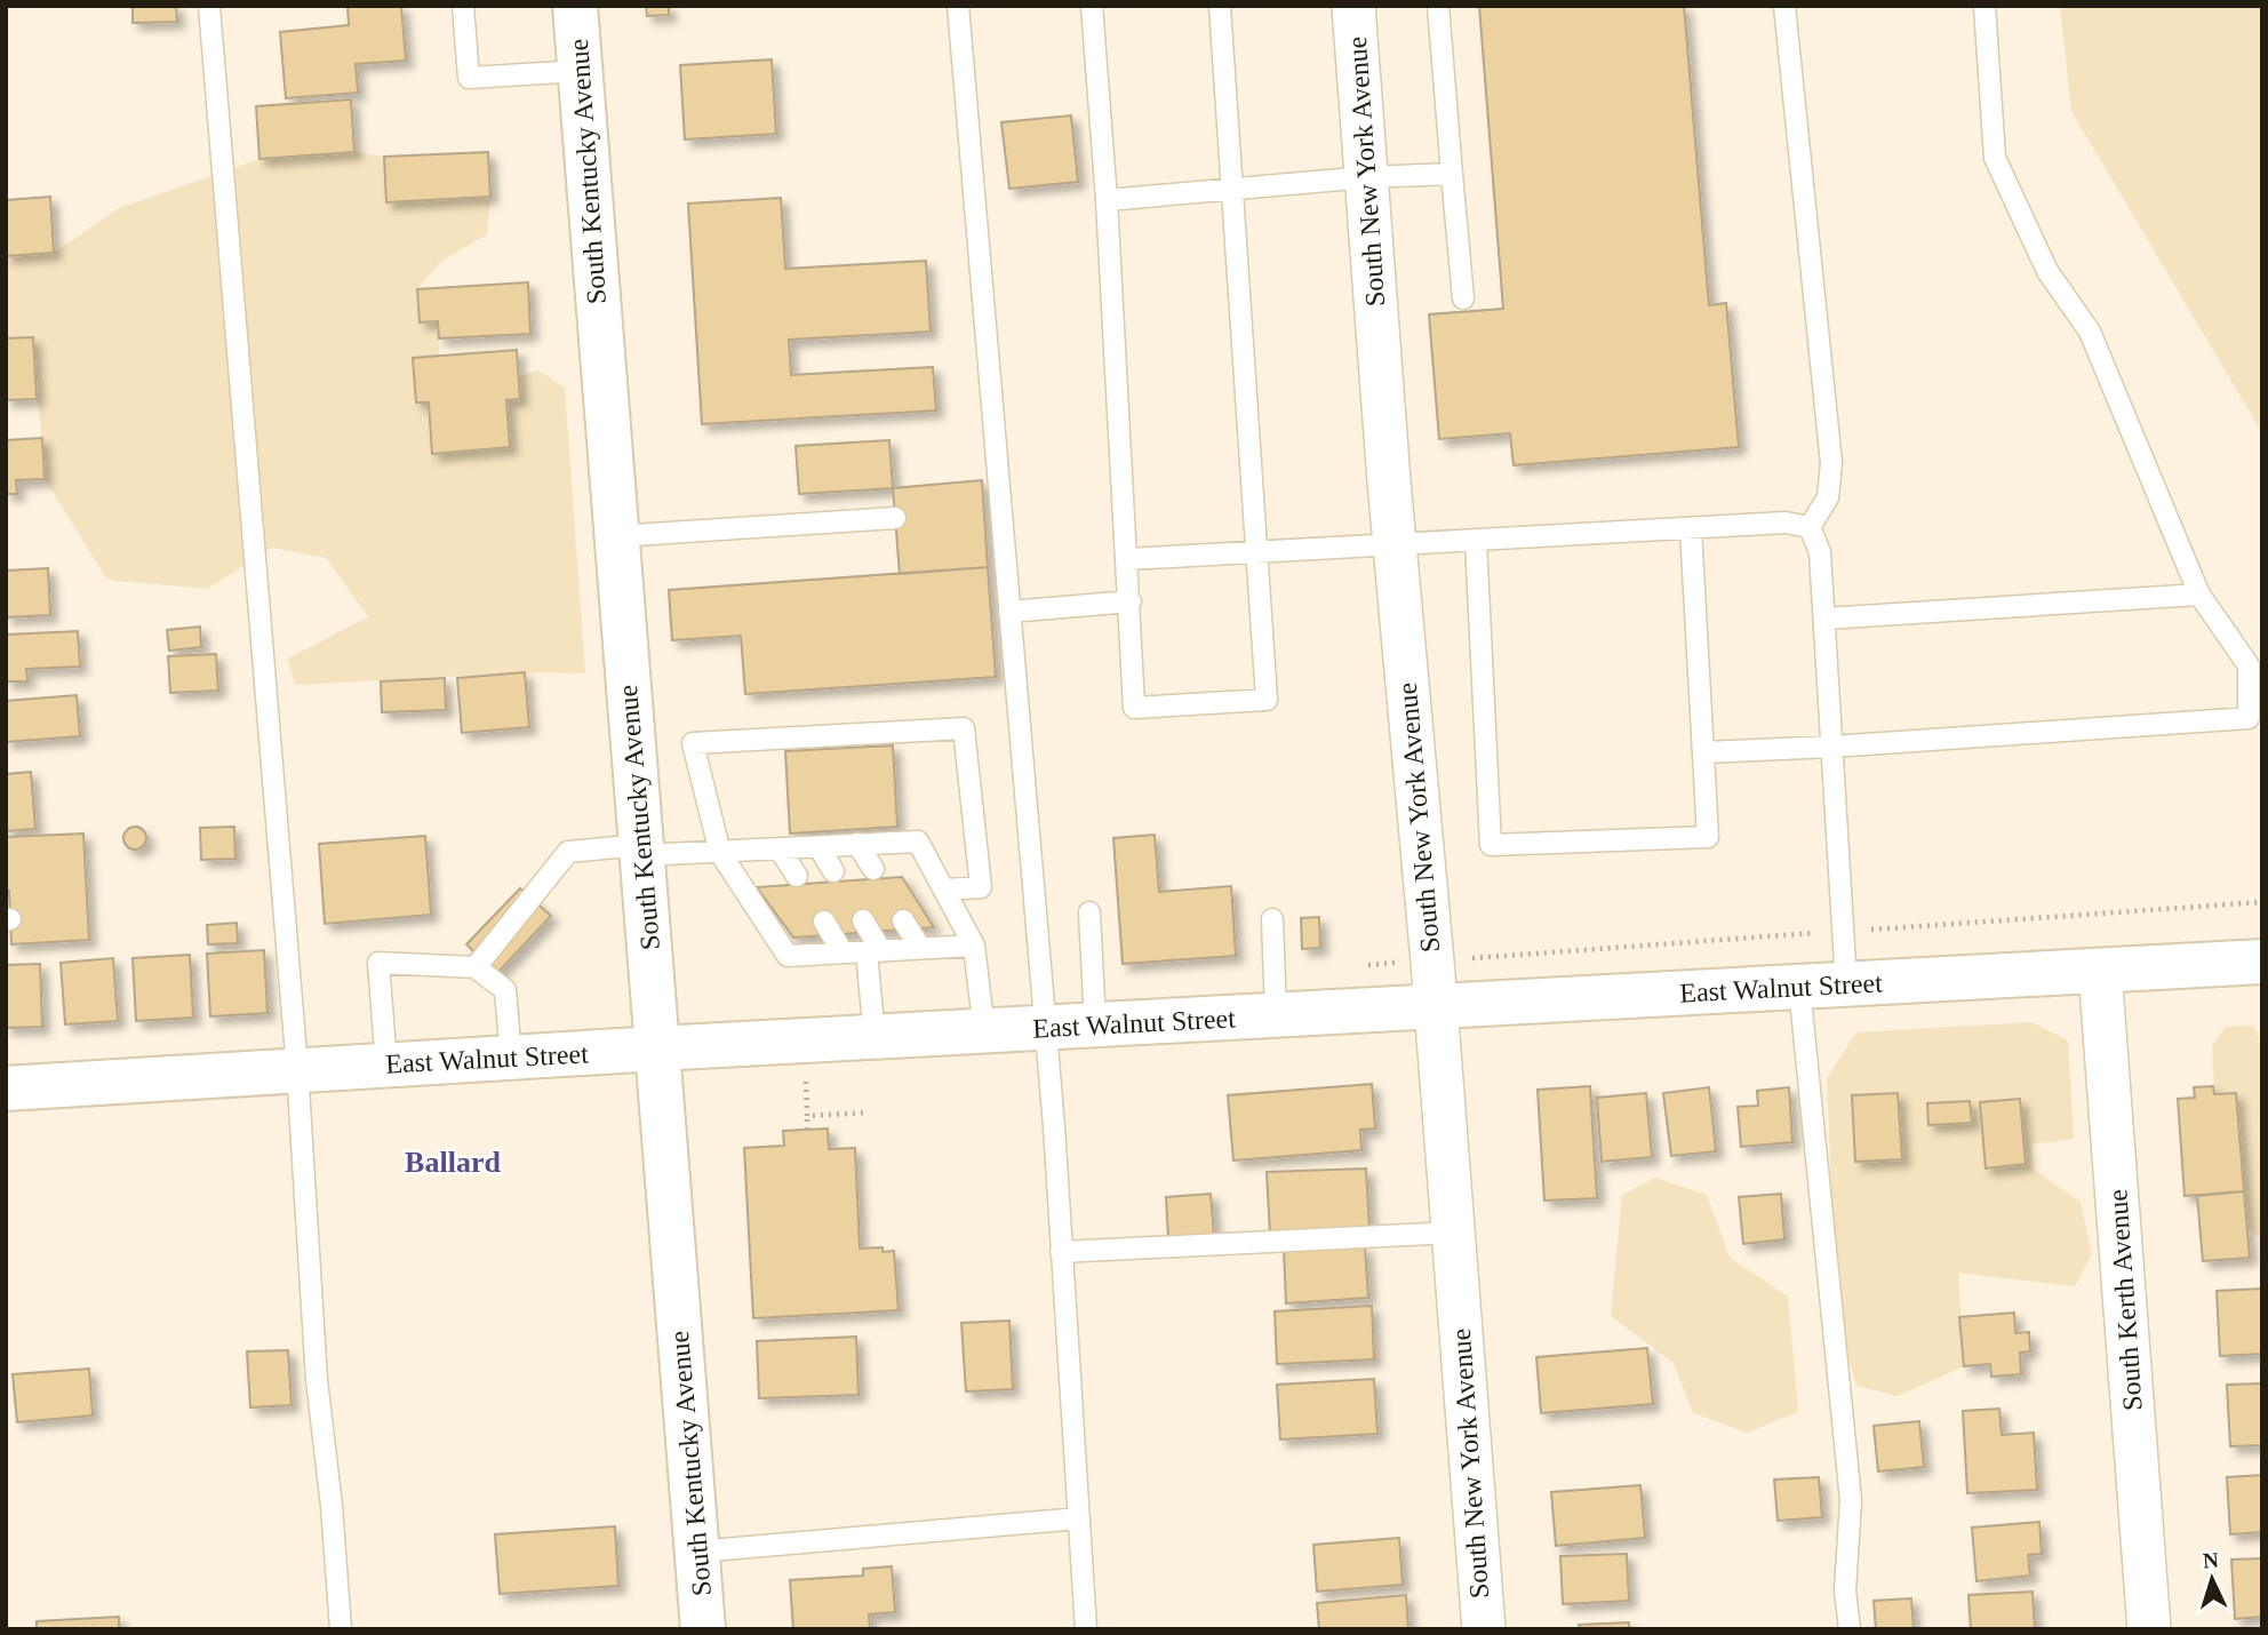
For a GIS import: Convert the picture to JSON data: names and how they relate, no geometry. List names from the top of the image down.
{
  "streets": {
    "main road": ["South Kentucky Avenue", "East Walnut Street"],
    "street": ["South New York Avenue", "South Kerth Avenue"]
  },
  "crossings": [
    ["South Kentucky Avenue", "East Walnut Street"],
    ["South New York Avenue", "East Walnut Street"],
    ["East Walnut Street", "South Kerth Avenue"]
  ],
  "districts": ["Ballard"],
  "north": "top"
}
